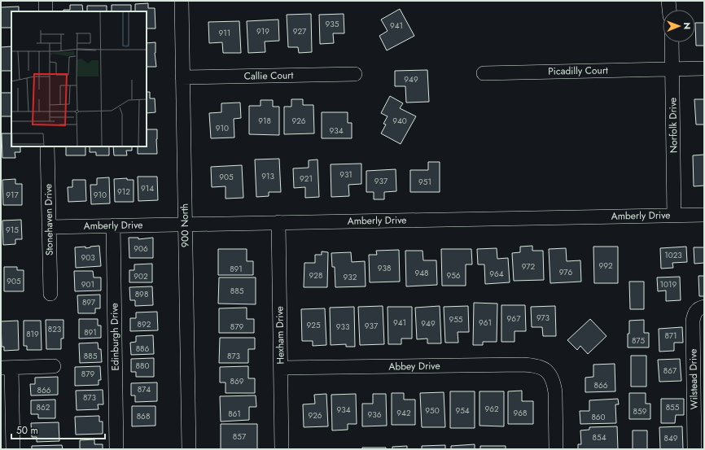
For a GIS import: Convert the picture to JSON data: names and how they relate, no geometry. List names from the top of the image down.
{
  "streets": {
    "street": [
      "Picadilly Court",
      "Callie Court",
      "Norfolk Drive",
      "Amberly Drive",
      "Stonehaven Drive",
      "900 North",
      "Hexham Drive",
      "Edinburgh Drive",
      "Abbey Drive",
      "Wilstead Drive"
    ]
  },
  "crossings": [
    ["Picadilly Court", "Norfolk Drive"],
    ["Callie Court", "900 North"],
    ["Norfolk Drive", "Amberly Drive"],
    ["Amberly Drive", "Stonehaven Drive"],
    ["Amberly Drive", "900 North"],
    ["Amberly Drive", "Hexham Drive"],
    ["Amberly Drive", "Edinburgh Drive"],
    ["Hexham Drive", "Abbey Drive"]
  ],
  "house_numbers": [
    "935",
    "941",
    "919",
    "927",
    "911",
    "949",
    "918",
    "926",
    "940",
    "910",
    "934",
    "931",
    "913",
    "905",
    "921",
    "937",
    "951",
    "914",
    "912",
    "917",
    "910",
    "915",
    "906",
    "1023",
    "903",
    "992",
    "972",
    "938",
    "891",
    "976",
    "948",
    "964",
    "928",
    "956",
    "902",
    "932",
    "905",
    "901",
    "1019",
    "885",
    "898",
    "897",
    "973",
    "967",
    "955",
    "941",
    "961",
    "949",
    "892",
    "925",
    "937",
    "879",
    "933",
    "823",
    "891",
    "819",
    "871",
    "875",
    "886",
    "885",
    "873",
    "880",
    "867",
    "879",
    "869",
    "866",
    "874",
    "866",
    "873",
    "862",
    "855",
    "962",
    "934",
    "950",
    "954",
    "859",
    "942",
    "968",
    "861",
    "936",
    "926",
    "868",
    "860",
    "857",
    "854",
    "849"
  ],
  "scale_bar": "50 m",
  "north": "right"
}
